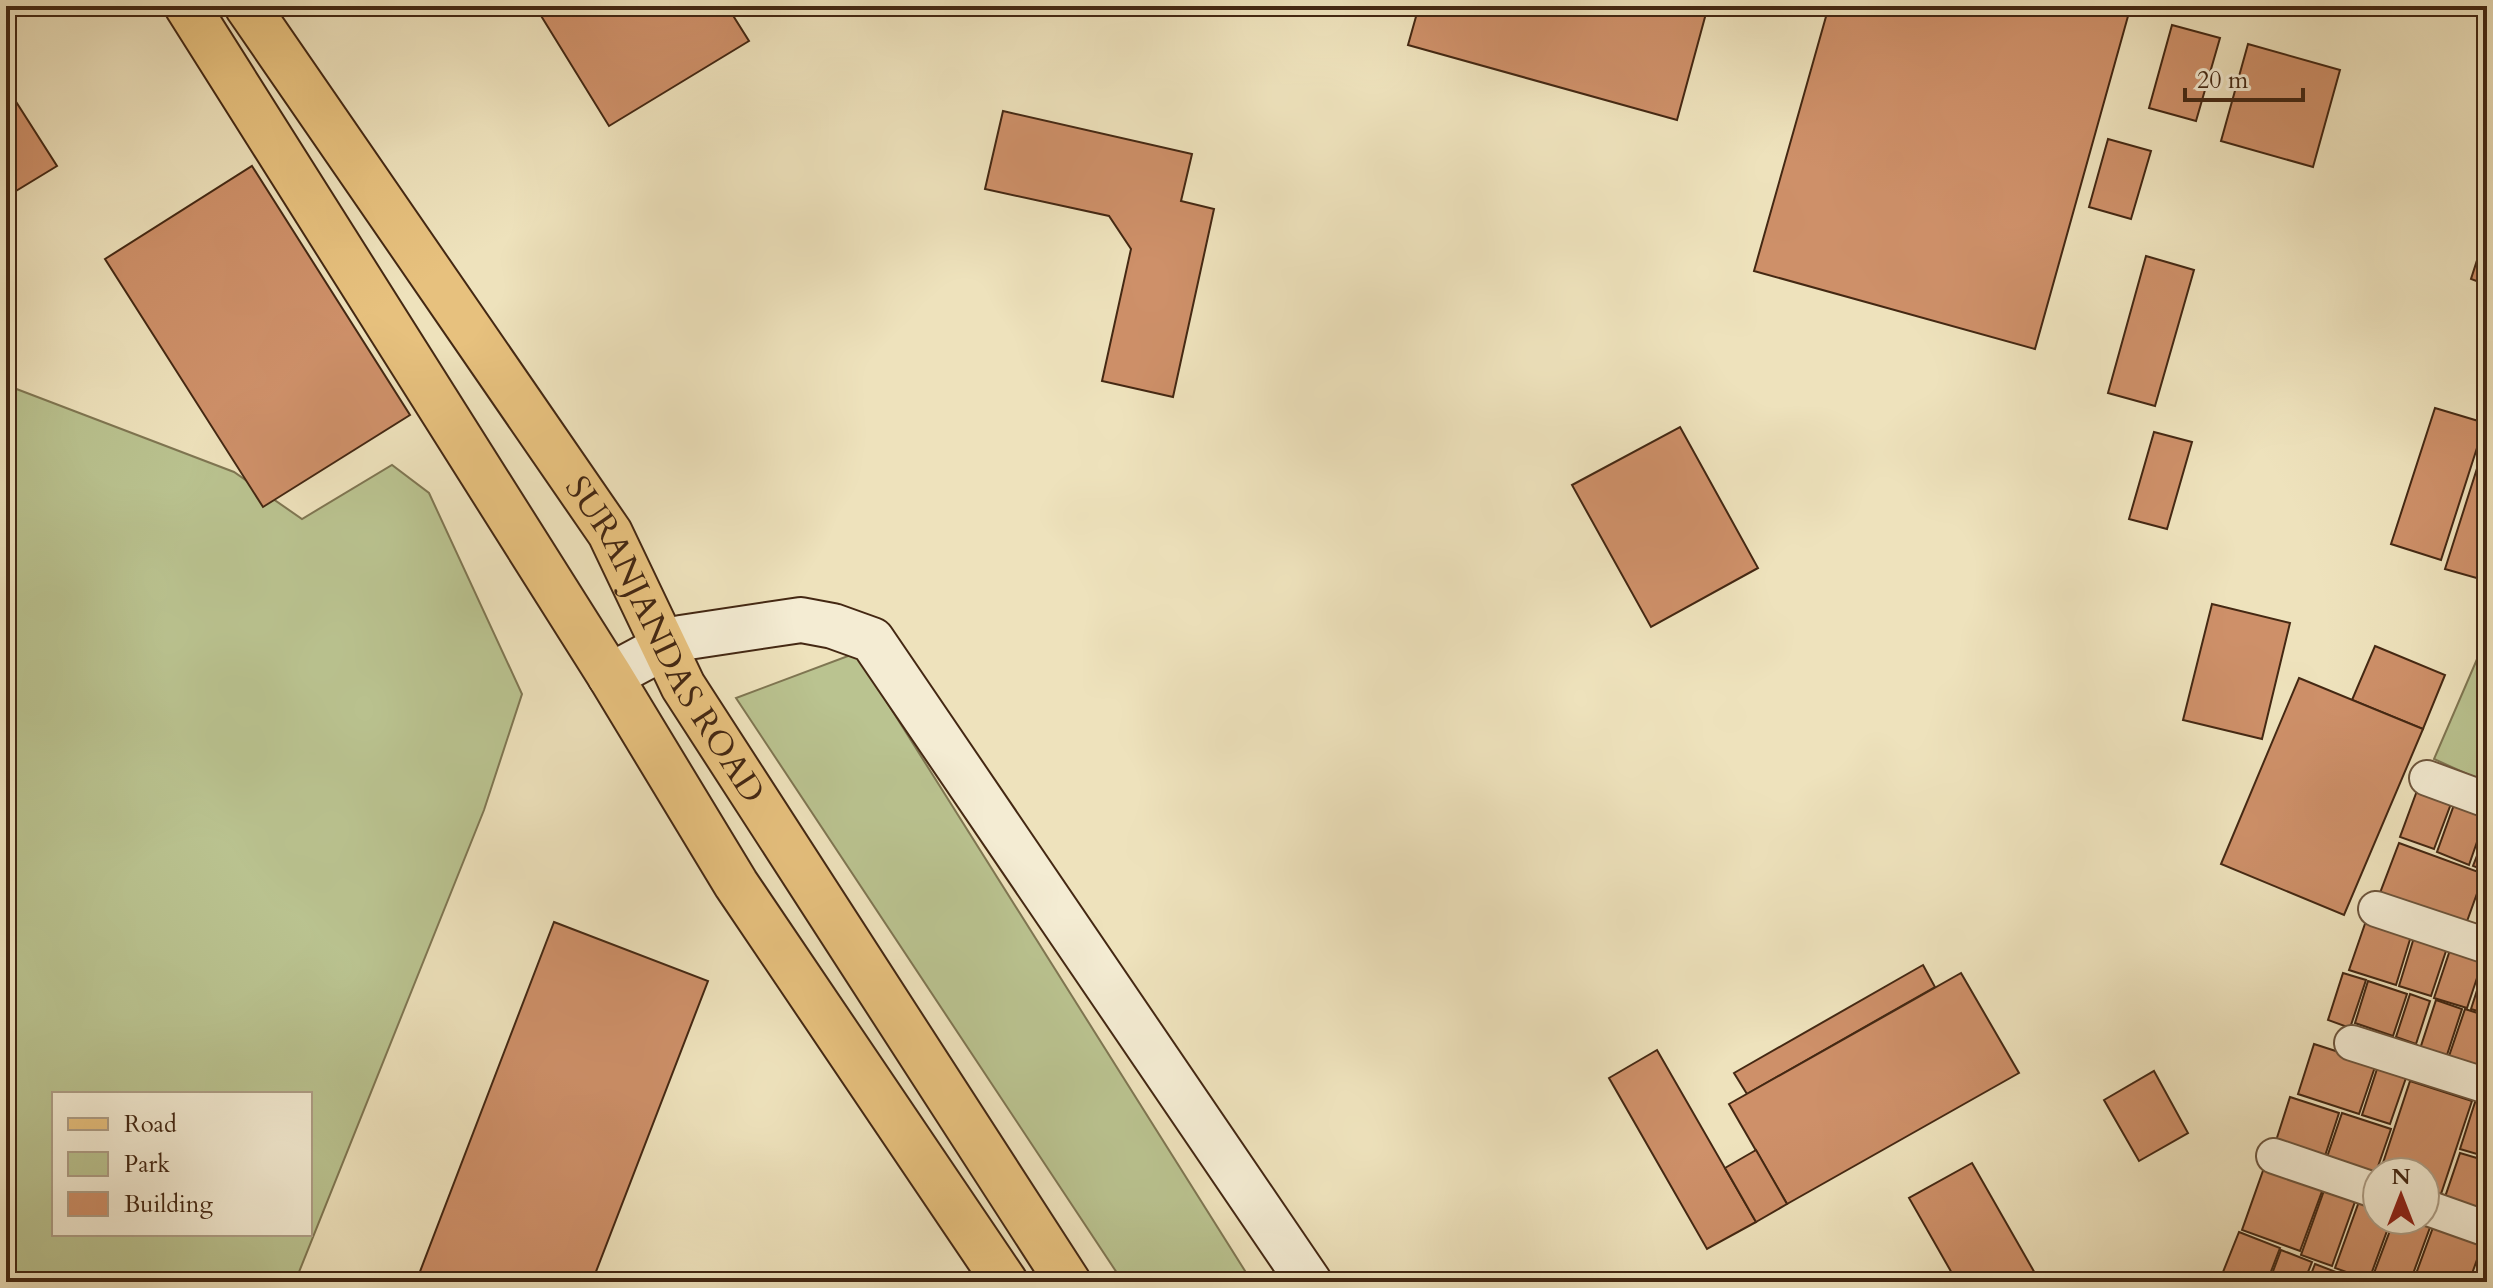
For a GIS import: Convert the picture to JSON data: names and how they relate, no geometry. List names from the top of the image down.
{
  "streets": {
    "main road": ["SURANJANDAS ROAD"]
  },
  "legend": ["Road", "Park", "Building"],
  "scale_bar": "20 m",
  "north": "top"
}
